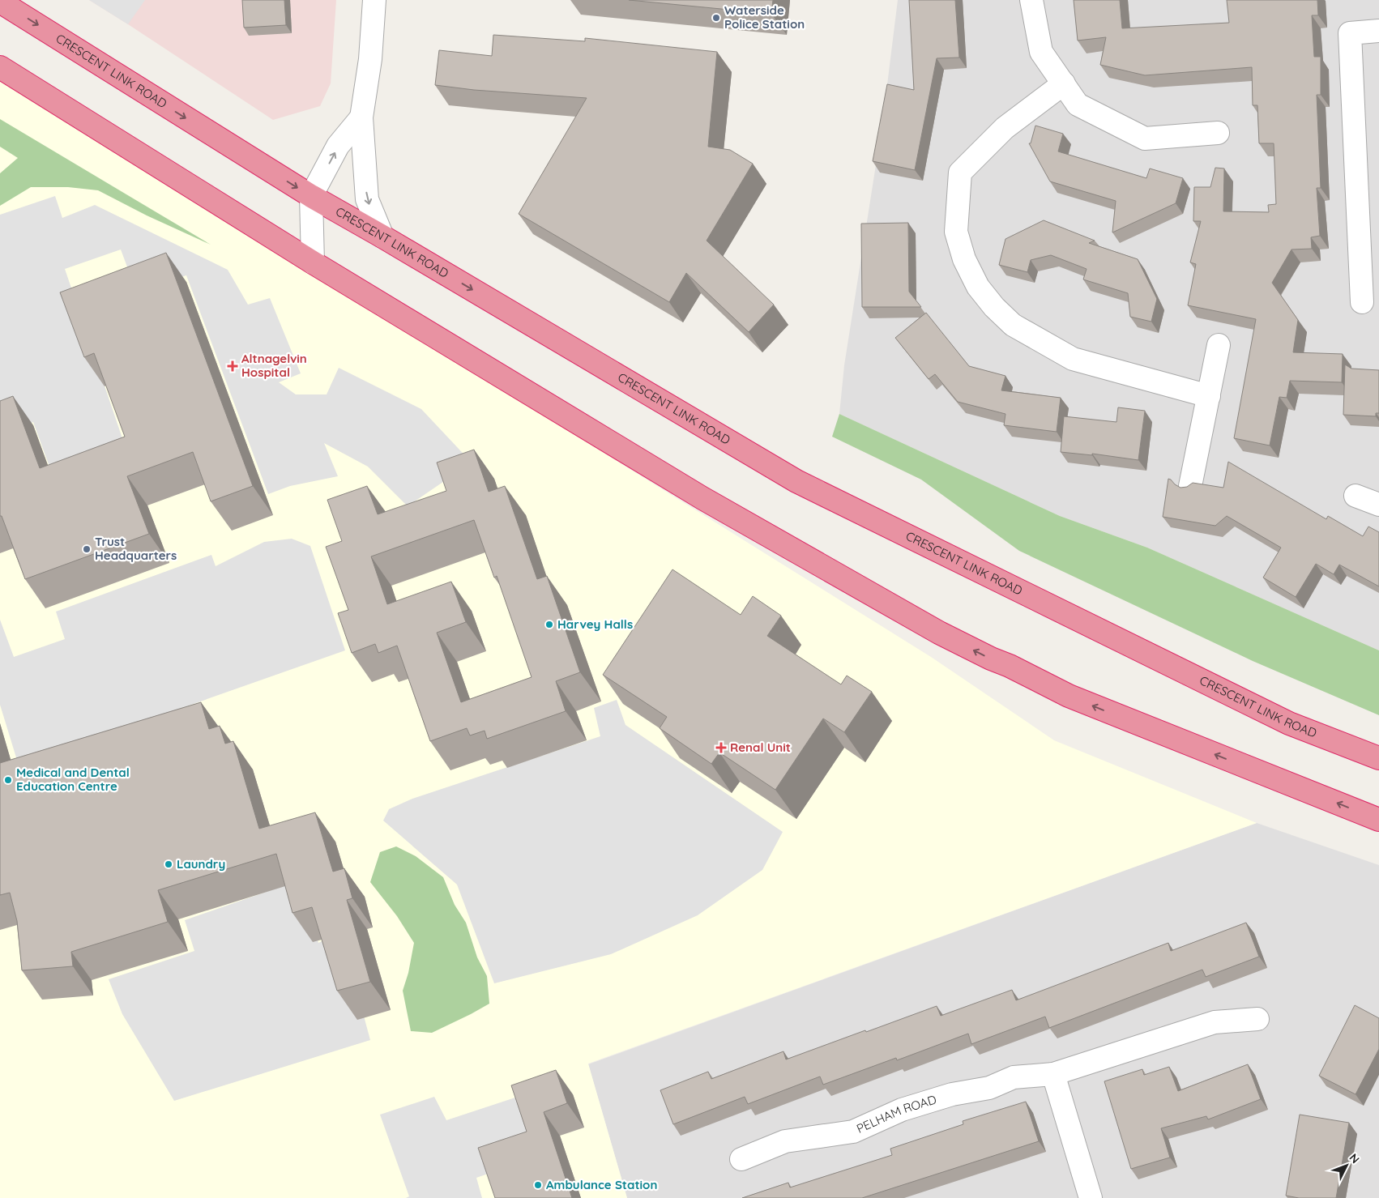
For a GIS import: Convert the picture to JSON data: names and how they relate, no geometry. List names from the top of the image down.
{
  "streets": {
    "highway": ["CRESCENT LINK ROAD"],
    "street": ["PELHAM ROAD"]
  },
  "places": {
    "other": [
      "Waterside Police Station",
      "Trust Headquarters",
      "Harvey Halls",
      "Medical and Dental Education Centre",
      "Laundry",
      "Ambulance Station"
    ],
    "health": ["Altnagelvin Hospital", "Renal Unit"]
  },
  "north": "top right"
}
